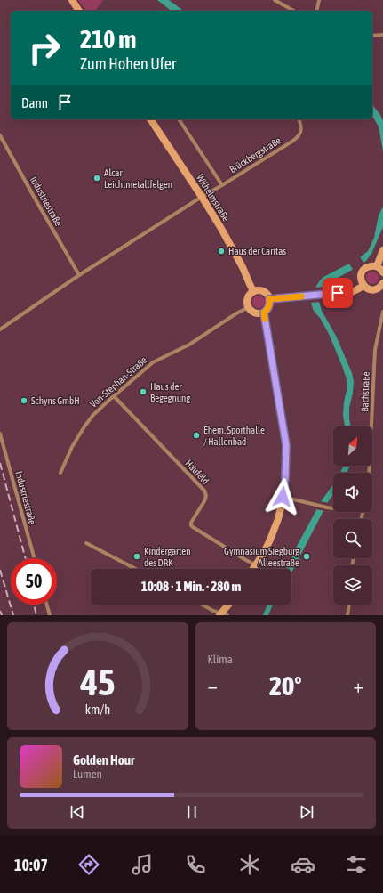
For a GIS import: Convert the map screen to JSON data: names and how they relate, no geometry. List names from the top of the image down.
{
  "streets": {
    "main road": ["Wilhelmstraße"],
    "street": [
      "Brückbergstraße",
      "Industriestraße",
      "Von-Stephan-Straße",
      "Bachstraße",
      "Haufeld"
    ]
  },
  "crossings": [
    ["Brückbergstraße", "Wilhelmstraße"],
    ["Wilhelmstraße", "Von-Stephan-Straße"],
    ["Von-Stephan-Straße", "Haufeld"]
  ],
  "places": [
    "Alcar Leichtmetallfelgen",
    "Haus der Caritas",
    "Haus der Begegnung",
    "Schyns GmbH",
    "Ehem. Sporthalle / Hallenbad",
    "Kindergarten des DRK",
    "Gymnasium Siegburg Alleestraße"
  ],
  "north": "top right",
  "page": {
    "turn": ["210 m", "Zum Hohen Ufer"],
    "then": "Dann",
    "limit": "50",
    "trip": "10:08 · 1 Min. · 280 m",
    "tile": "Klima",
    "heat": ["−", "20°", "+"],
    "song": ["Golden Hour", "Lumen"],
    "tabs": "10:07",
    "gauge": ["45", "km/h"]
  }
}
